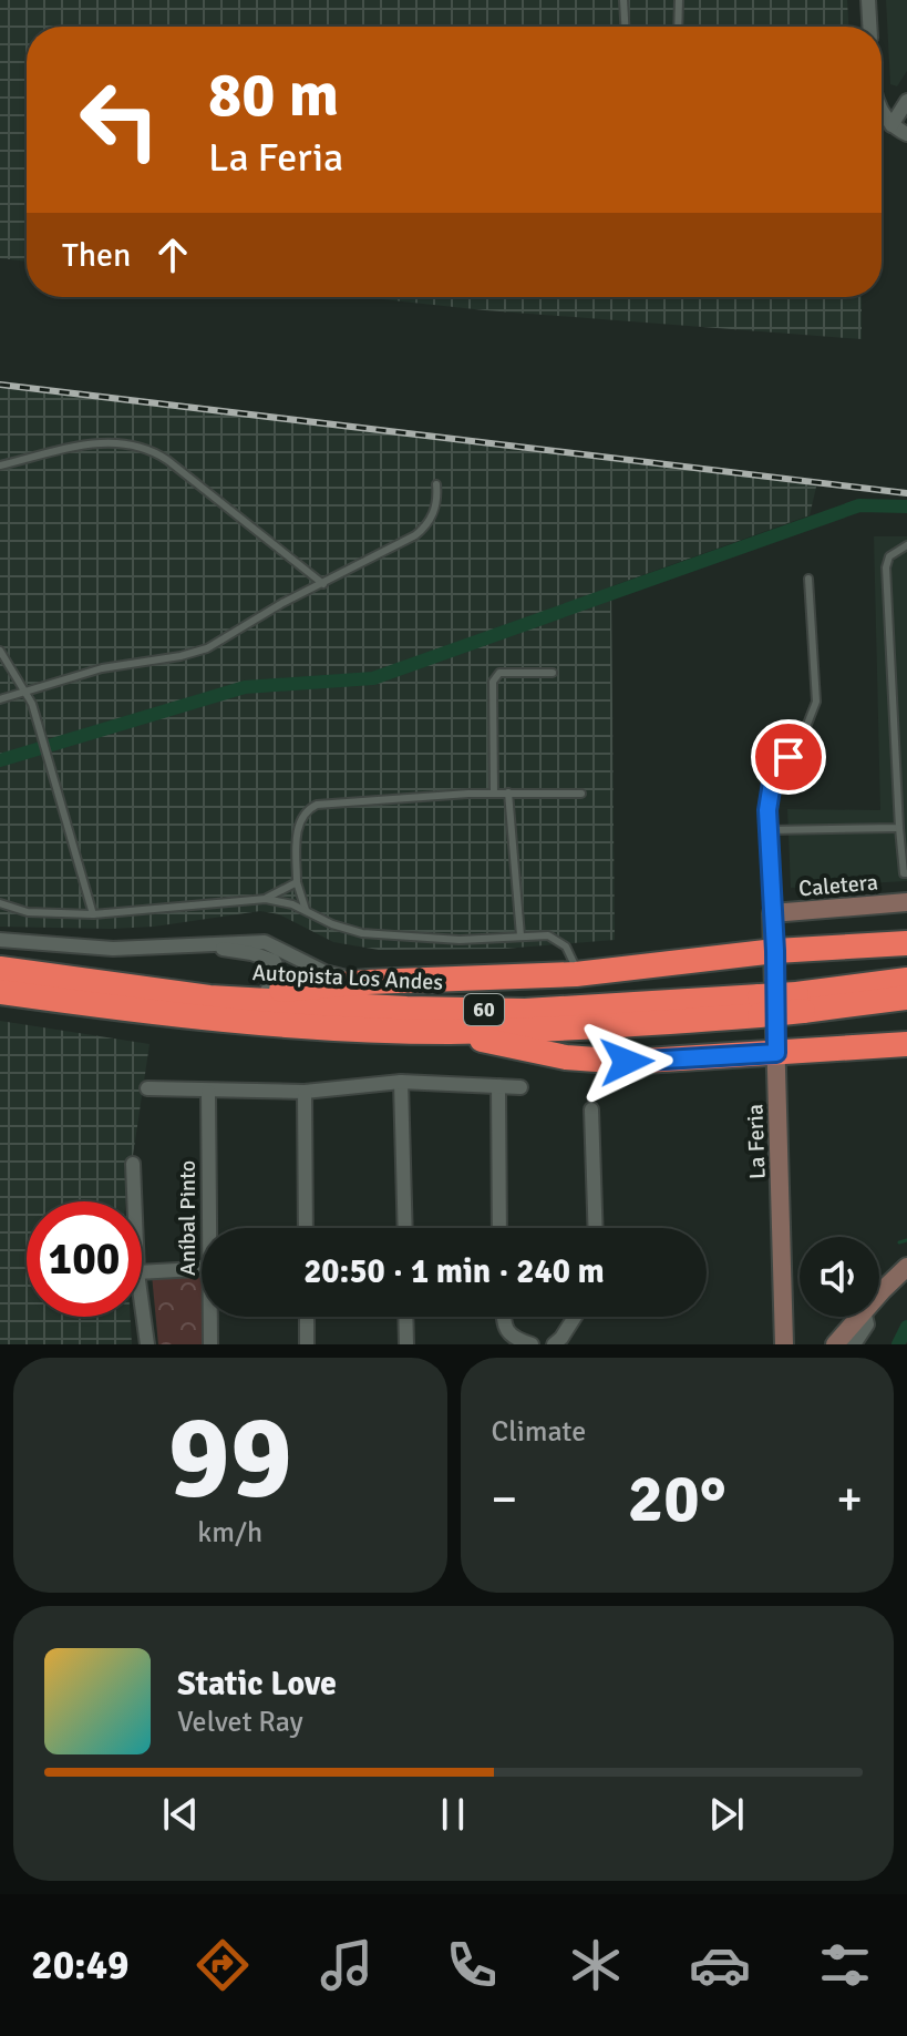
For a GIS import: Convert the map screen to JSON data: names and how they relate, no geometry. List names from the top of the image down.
{
  "streets": {
    "highway": ["Autopista Los Andes", "60"],
    "main road": ["Caletera", "La Feria"],
    "street": ["Aníbal Pinto"]
  },
  "crossings": [
    ["Caletera", "La Feria"]
  ],
  "page": {
    "turn": ["80 m", "La Feria"],
    "then": "Then",
    "limit": "100",
    "trip": "20:50 · 1 min · 240 m",
    "tile": [
      ["99", "km/h"],
      "Climate"
    ],
    "heat": ["−", "20°", "+"],
    "song": ["Static Love", "Velvet Ray"],
    "tabs": "20:49"
  }
}
